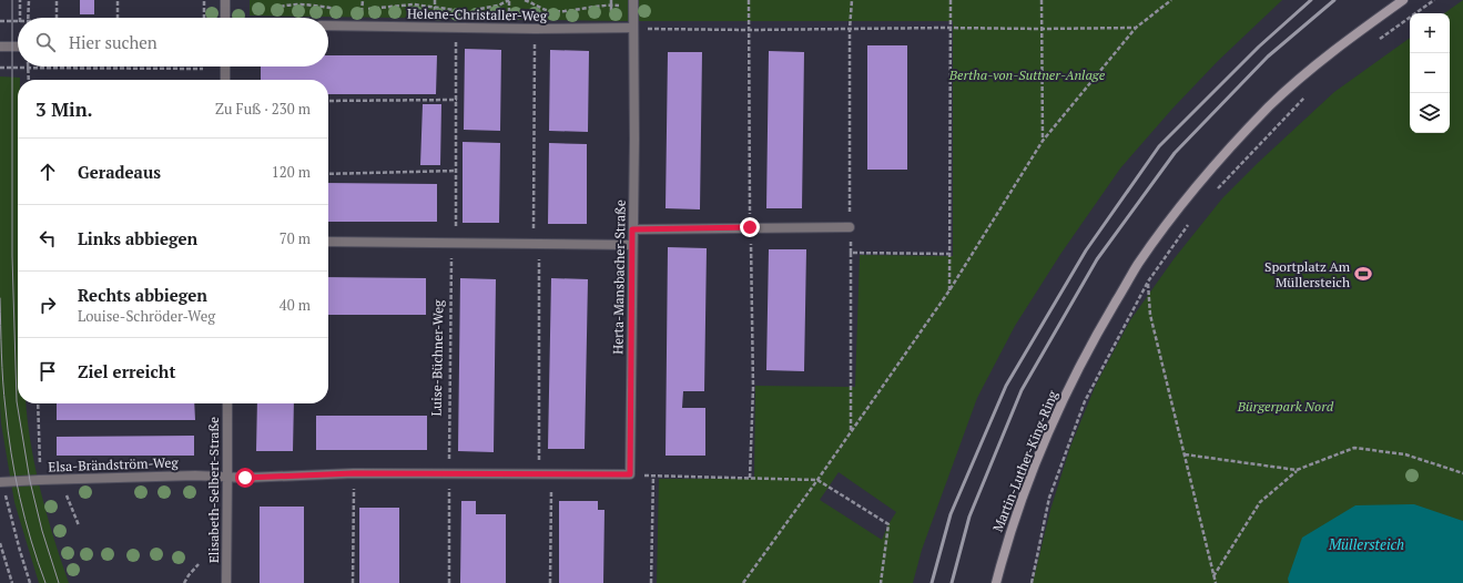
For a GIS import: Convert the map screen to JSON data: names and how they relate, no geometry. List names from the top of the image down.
{
  "streets": {
    "main road": ["Martin-Luther-King-Ring"],
    "street": [
      "Helene-Christaller-Weg",
      "Herta-Mansbacher-Straße",
      "Elsa-Brändström-Weg",
      "Elisabeth-Selbert-Straße"
    ],
    "path": ["Luise-Büchner-Weg"]
  },
  "crossings": [
    ["Helene-Christaller-Weg", "Herta-Mansbacher-Straße"],
    ["Helene-Christaller-Weg", "Luise-Büchner-Weg"],
    ["Elsa-Brändström-Weg", "Elisabeth-Selbert-Straße"]
  ],
  "water": ["Müllersteich"],
  "parks": ["Bertha-von-Suttner-Anlage", "Bürgerpark Nord"],
  "places": {
    "sports": ["Sportplatz Am Müllersteich"]
  },
  "page": {
    "map_buttons": ["+", "−"],
    "search": "Hier suchen",
    "heading": ["3 Min.", "Zu Fuß · 230 m"],
    "list": [
      ["Geradeaus", "120 m"],
      ["Links abbiegen", "70 m"],
      ["Rechts abbiegen", "Louise-Schröder-Weg", "40 m"],
      "Ziel erreicht"
    ]
  }
}
